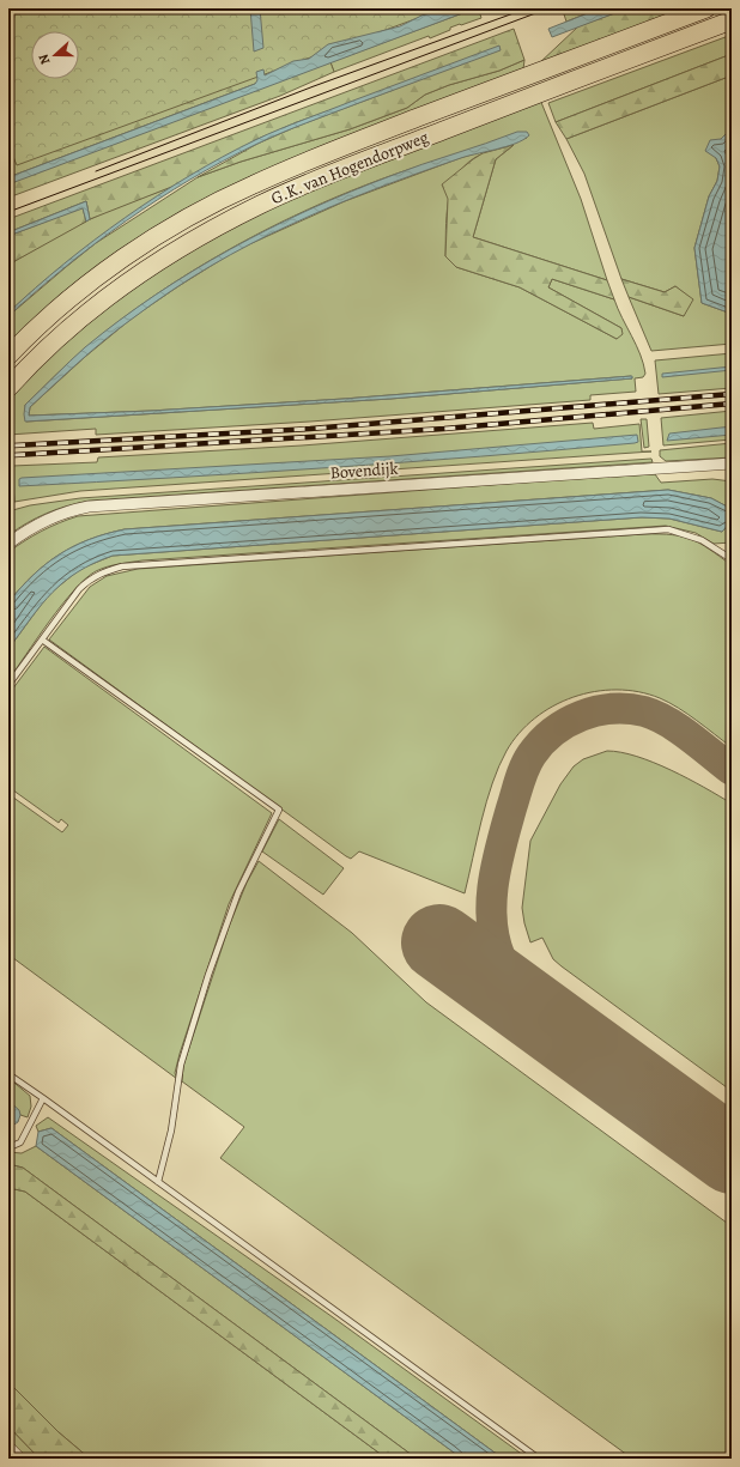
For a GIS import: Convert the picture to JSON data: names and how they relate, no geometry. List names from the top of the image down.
{
  "streets": {
    "main road": ["G.K. van Hogendorpweg"],
    "street": ["Bovendijk"]
  },
  "north": "left"
}
